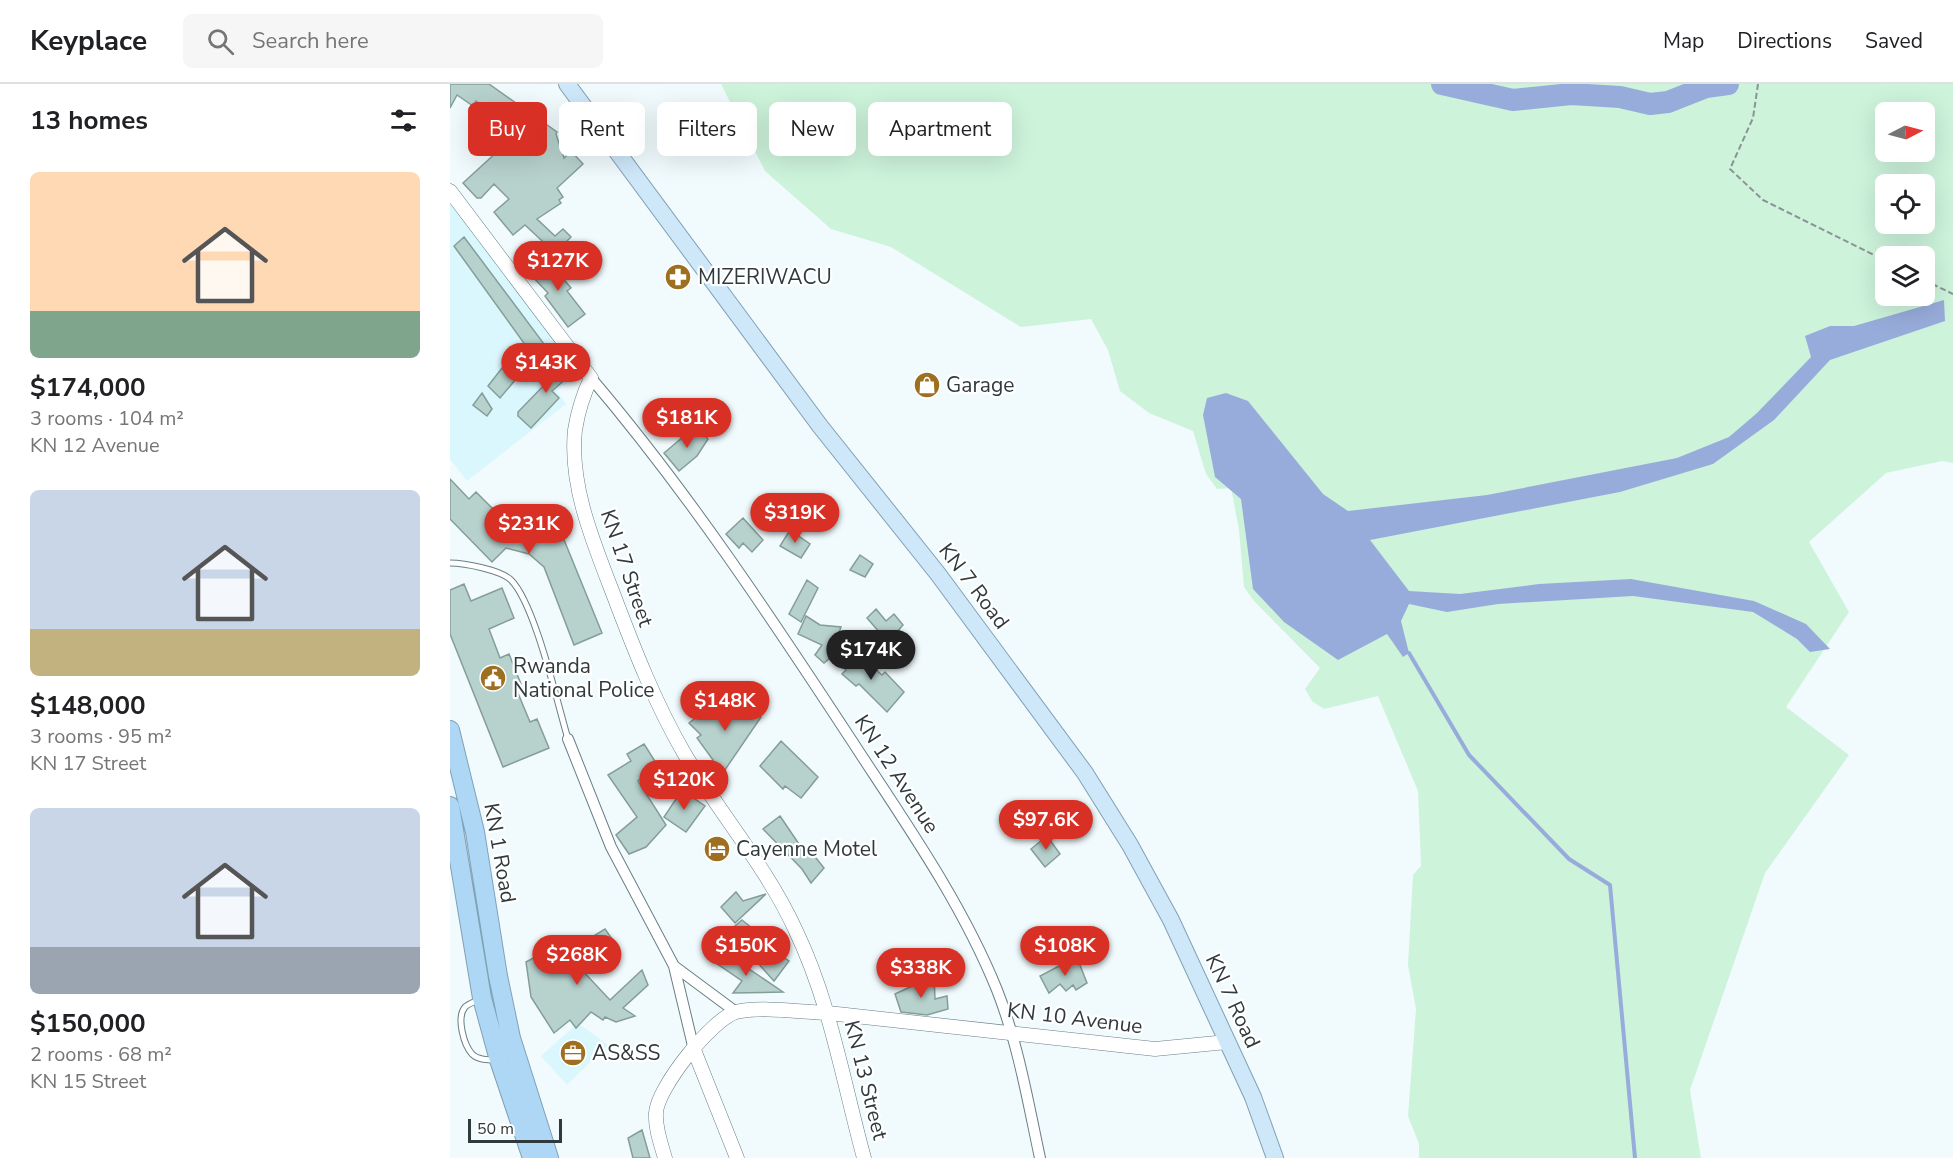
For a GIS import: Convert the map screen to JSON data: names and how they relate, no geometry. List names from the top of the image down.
{
  "streets": {
    "highway": ["KN 1 Road"],
    "main road": ["KN 7 Road"],
    "street": [
      "KN 17 Street",
      "KN 12 Avenue",
      "KN 10 Avenue",
      "KN 13 Street"
    ]
  },
  "crossings": [
    ["KN 17 Street", "KN 12 Avenue"],
    ["KN 17 Street", "KN 10 Avenue"],
    ["KN 17 Street", "KN 13 Street"],
    ["KN 7 Road", "KN 10 Avenue"],
    ["KN 12 Avenue", "KN 10 Avenue"],
    ["KN 10 Avenue", "KN 13 Street"]
  ],
  "places": {
    "pharmacy": ["MIZERIWACU"],
    "shop": ["Garage"],
    "public building": ["Rwanda National Police"],
    "hotel": ["Cayenne Motel"],
    "office": ["AS&SS"]
  },
  "scale_bar": "50 m",
  "north": "right",
  "page": {
    "header": "Keyplace",
    "search": "Search here",
    "nav": ["Map", "Directions", "Saved"],
    "heading": "13 homes",
    "chip": [
      "Buy",
      "Rent",
      "Filters",
      "New",
      "Apartment"
    ],
    "list": [
      {
        "name": "$174,000",
        "note": "3 rooms · 104 m² · KN 12 Avenue"
      },
      {
        "name": "$148,000",
        "note": "3 rooms · 95 m² · KN 17 Street"
      },
      {
        "name": "$150,000",
        "note": "2 rooms · 68 m² · KN 15 Street"
      }
    ],
    "price": [
      "$127K",
      "$143K",
      "$181K",
      "$319K",
      "$231K",
      "$174K",
      "$148K",
      "$120K",
      "$97.6K",
      "$150K",
      "$108K",
      "$268K",
      "$338K"
    ],
    "scale": "50 m"
  }
}
